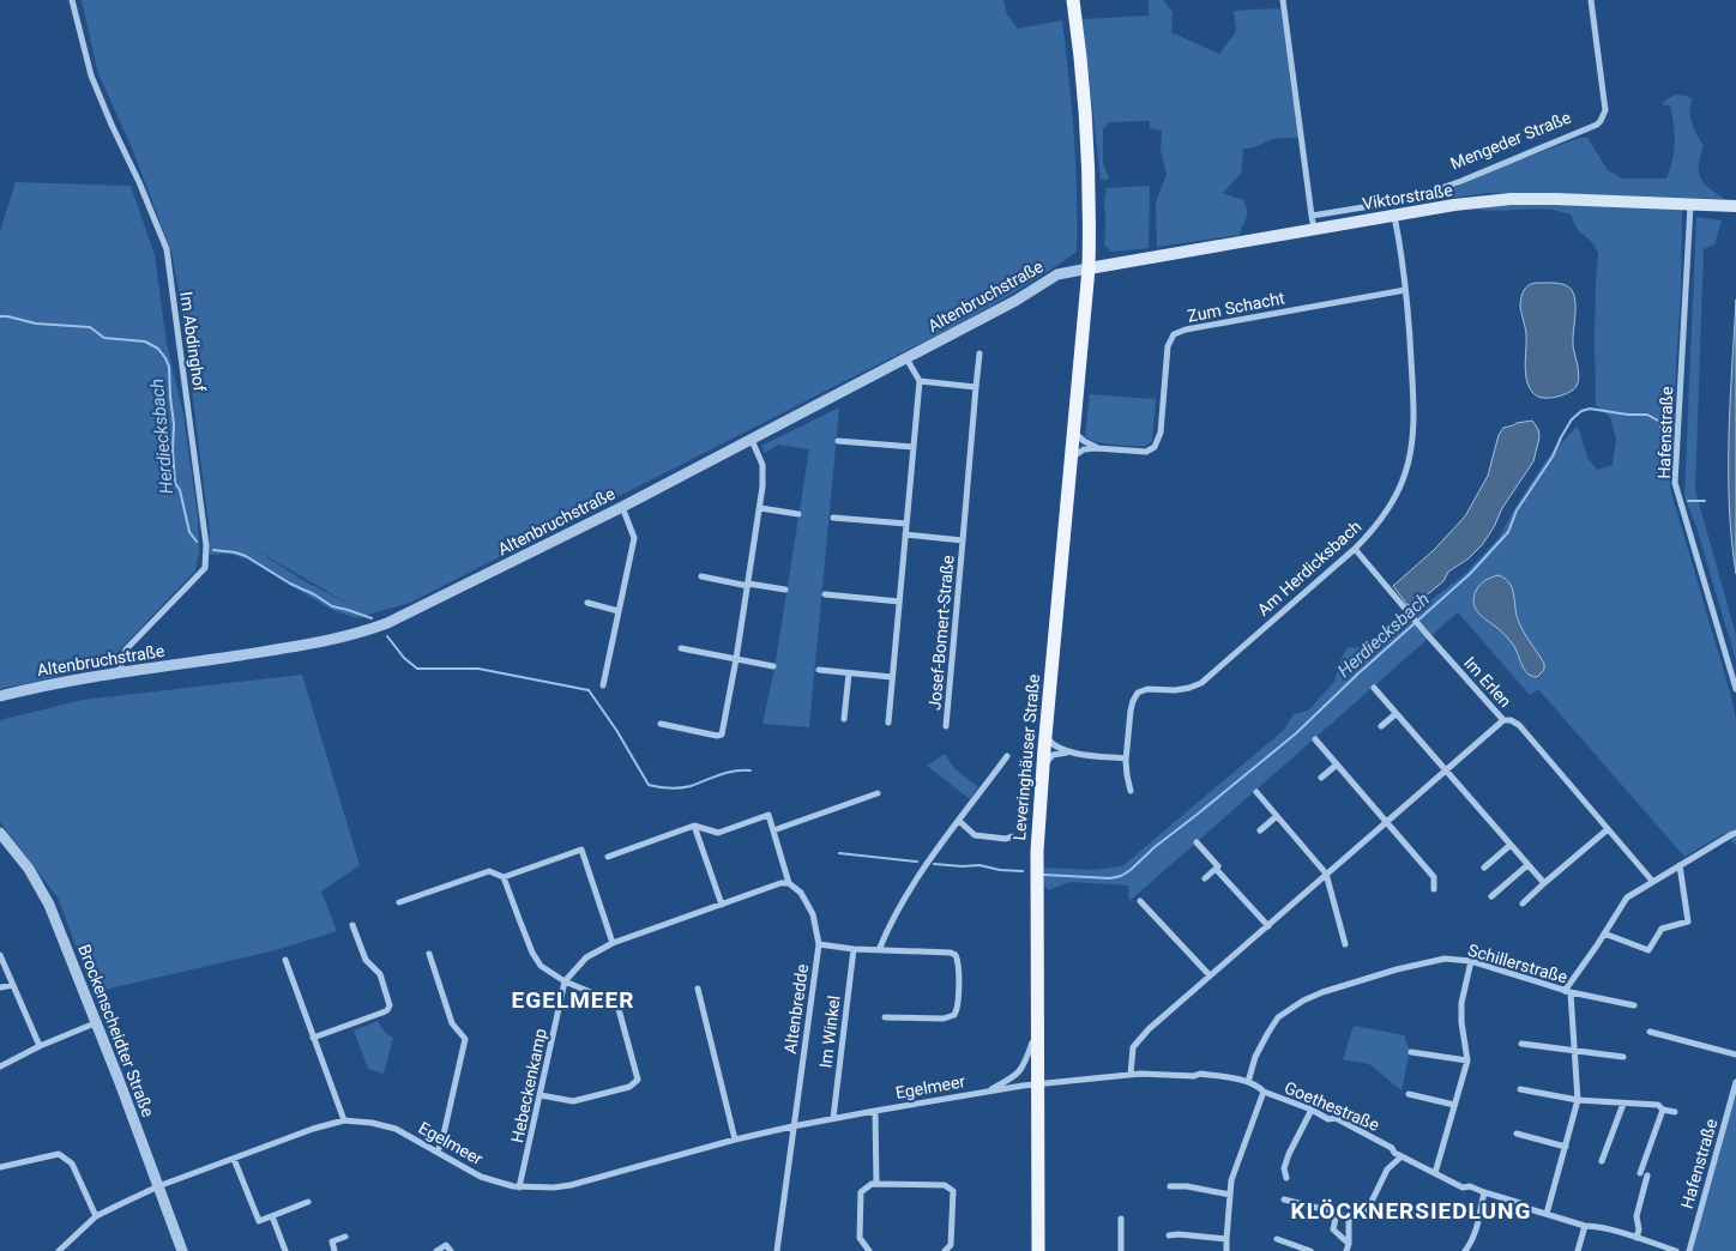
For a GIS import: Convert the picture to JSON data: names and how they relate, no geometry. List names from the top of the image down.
{
  "streets": {
    "main road": ["Viktorstraße", "Leveringhäuser Straße"],
    "street": [
      "Mengeder Straße",
      "Altenbruchstraße",
      "Zum Schacht",
      "Im Abdinghof",
      "Hafenstraße",
      "Am Herdicksbach",
      "Josef-Bomert-Straße",
      "Im Erlen",
      "Schillerstraße",
      "Altenbredde",
      "Brockenscheidter Straße",
      "Im Winkel",
      "Hebeckenkamp",
      "Egelmeer",
      "Goethestraße"
    ]
  },
  "crossings": [
    ["Viktorstraße", "Altenbruchstraße"],
    ["Viktorstraße", "Hafenstraße"],
    ["Viktorstraße", "Am Herdicksbach"],
    ["Viktorstraße", "Leveringhäuser Straße"],
    ["Altenbruchstraße", "Im Abdinghof"],
    ["Altenbruchstraße", "Leveringhäuser Straße"],
    ["Zum Schacht", "Am Herdicksbach"],
    ["Zum Schacht", "Leveringhäuser Straße"],
    ["Am Herdicksbach", "Im Erlen"],
    ["Leveringhäuser Straße", "Egelmeer"],
    ["Leveringhäuser Straße", "Goethestraße"],
    ["Schillerstraße", "Goethestraße"],
    ["Altenbredde", "Im Winkel"],
    ["Altenbredde", "Egelmeer"],
    ["Brockenscheidter Straße", "Egelmeer"],
    ["Im Winkel", "Egelmeer"],
    ["Hebeckenkamp", "Egelmeer"],
    ["Egelmeer", "Goethestraße"]
  ],
  "districts": ["EGELMEER", "KLÖCKNERSIEDLUNG"],
  "water": ["Herdiecksbach"]
}
